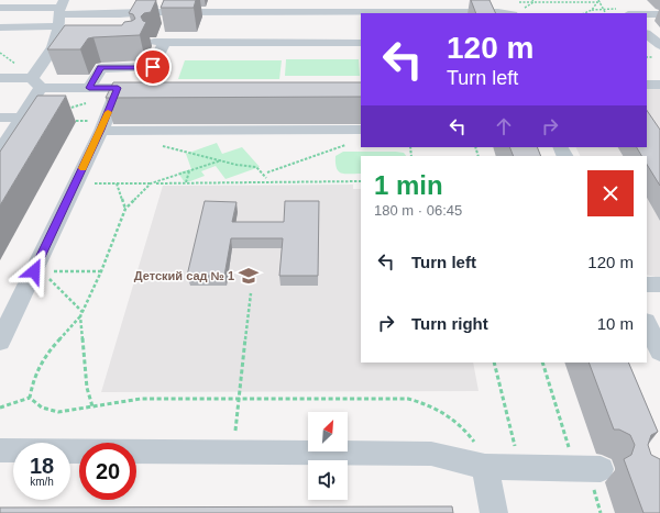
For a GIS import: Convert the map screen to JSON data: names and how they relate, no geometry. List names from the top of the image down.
{
  "places": {
    "school or university": ["Детский сад № 1"]
  },
  "north": "top right",
  "page": {
    "turn": ["120 m", "Turn left"],
    "heading": ["1 min", "180 m · 06:45"],
    "list": [
      {
        "name": "Turn left",
        "value": "120 m"
      },
      {
        "name": "Turn right",
        "value": "10 m"
      }
    ],
    "speed": "18 km/h",
    "limit": "20"
  }
}
